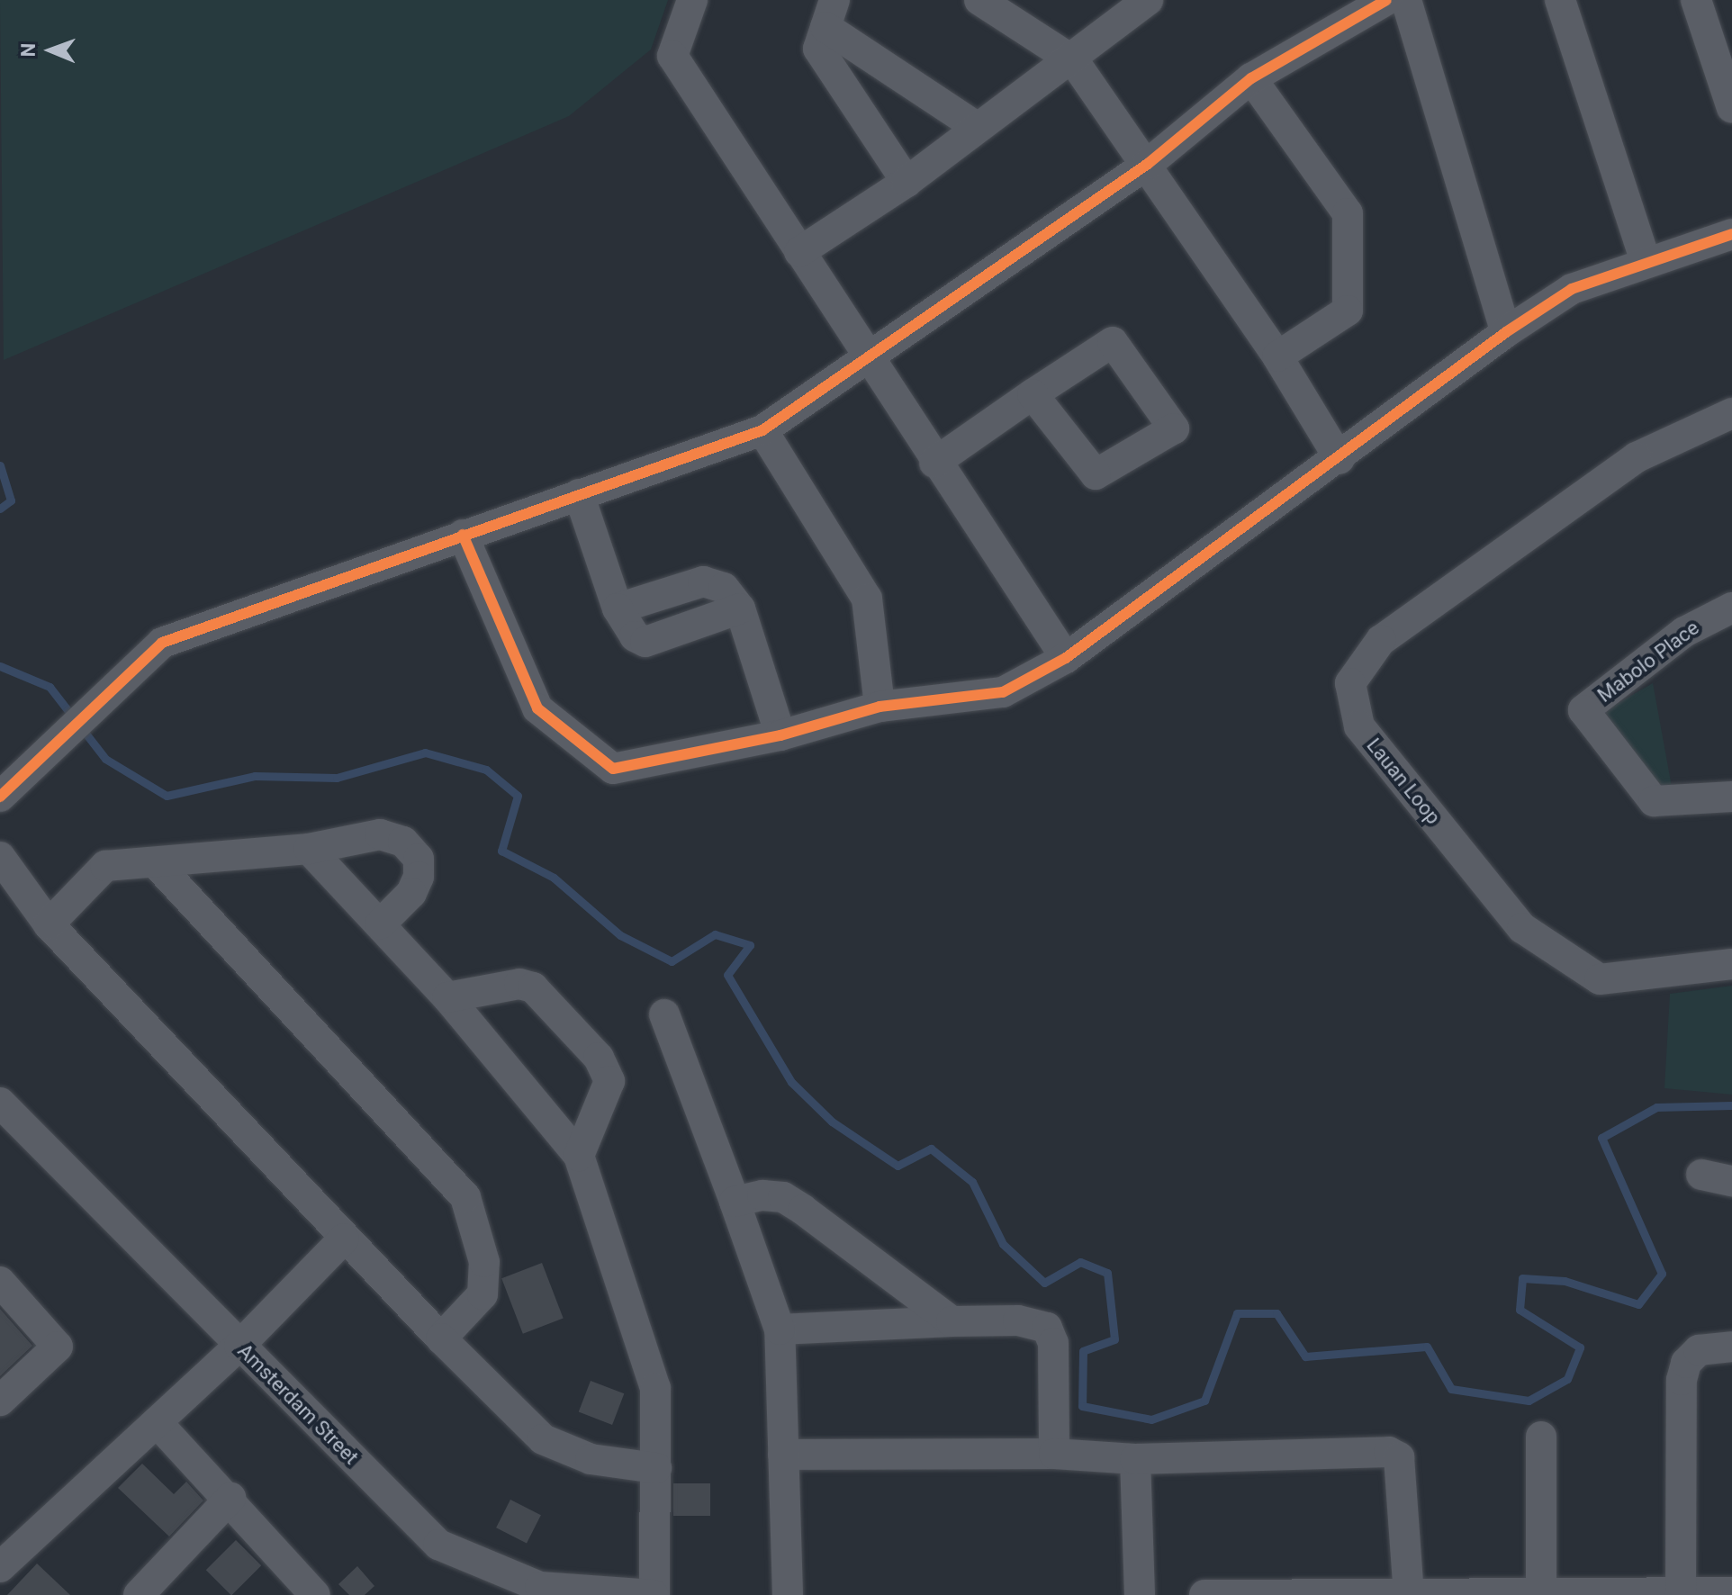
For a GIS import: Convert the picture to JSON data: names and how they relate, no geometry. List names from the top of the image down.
{
  "streets": {
    "street": ["Mabolo Place", "Lauan Loop", "Amsterdam Street"]
  },
  "north": "left"
}
